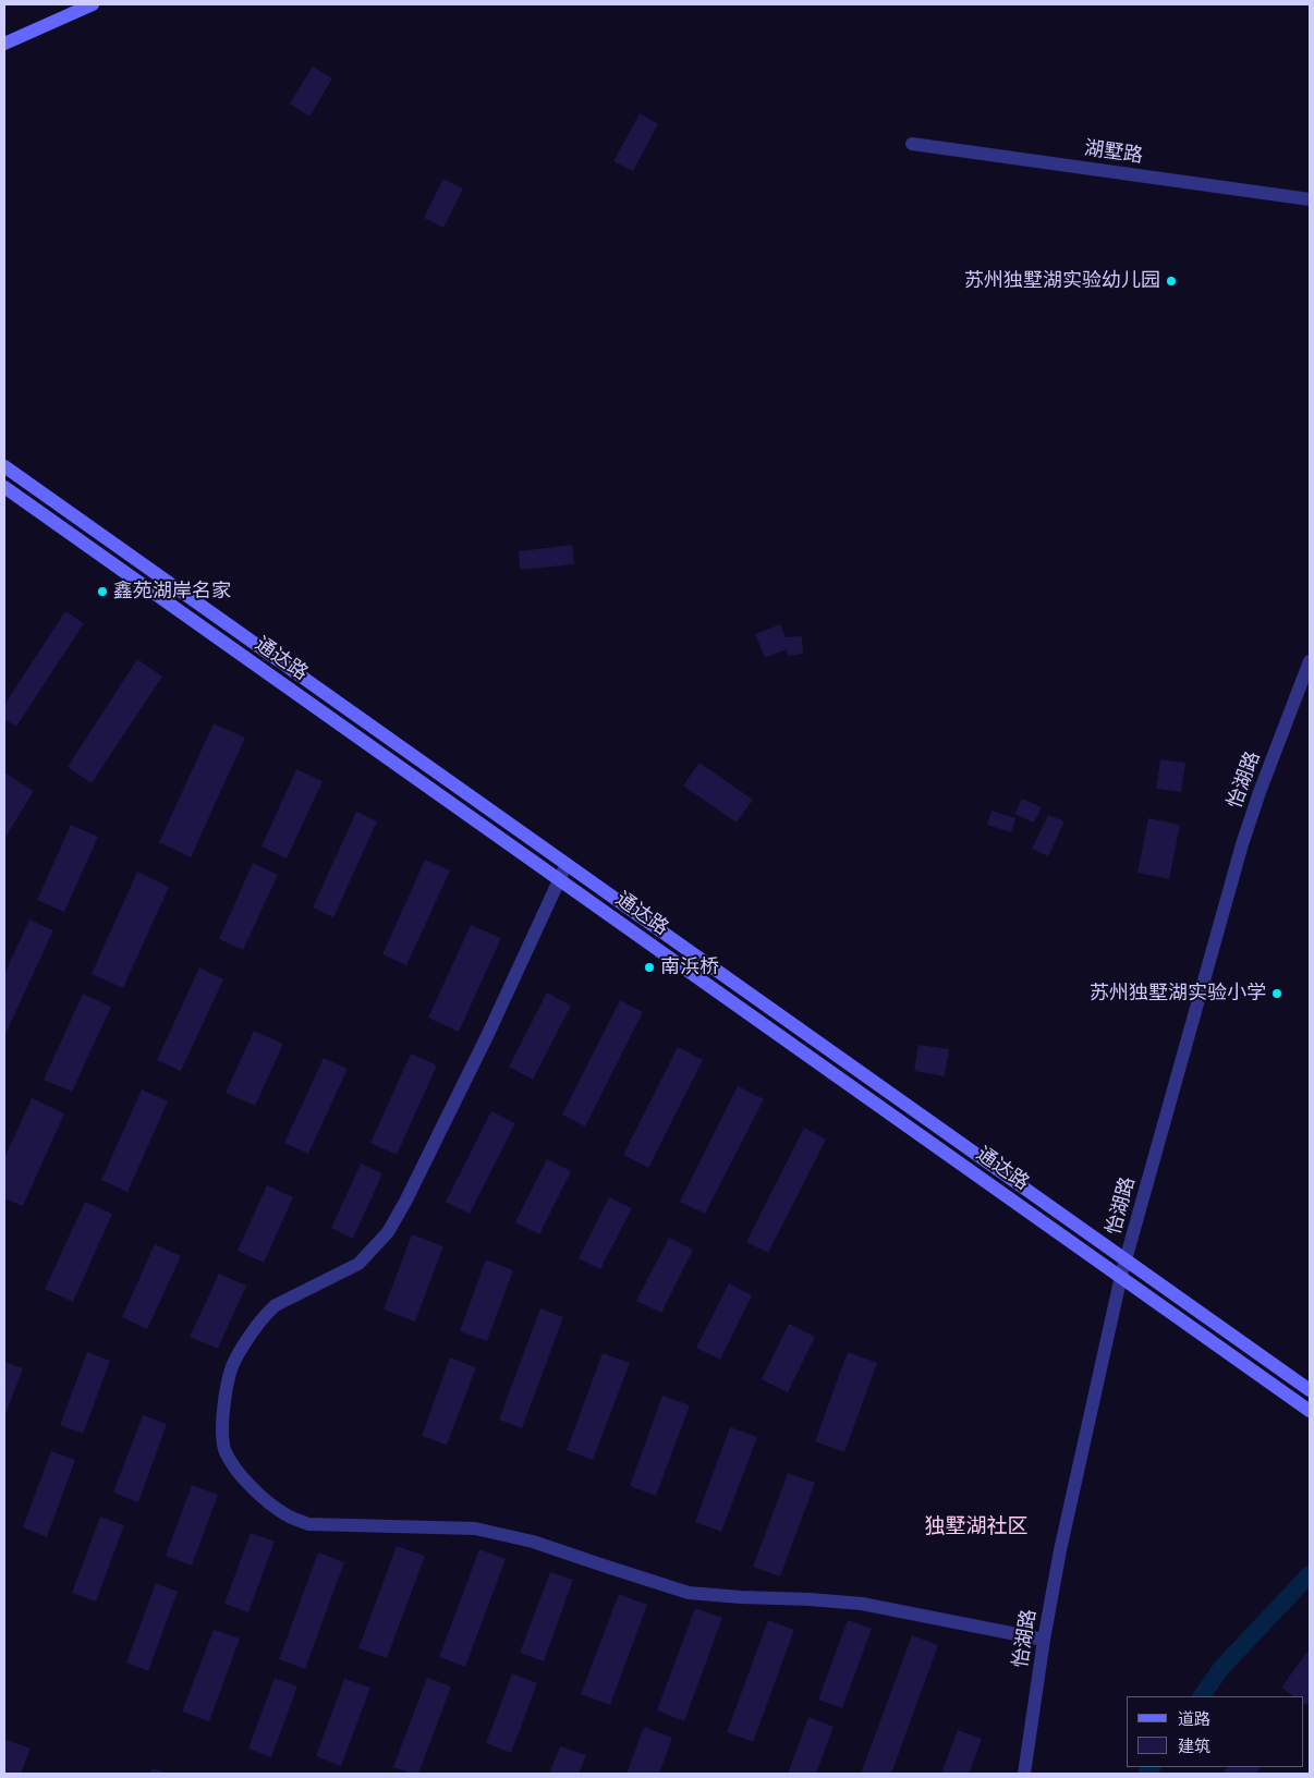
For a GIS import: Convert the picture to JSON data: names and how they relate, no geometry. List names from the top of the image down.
{
  "streets": {
    "main road": ["通达路"],
    "street": ["湖墅路", "怡湖路"]
  },
  "crossings": [
    ["通达路", "怡湖路"]
  ],
  "districts": ["独墅湖社区"],
  "places": [
    "苏州独墅湖实验幼儿园",
    "鑫苑湖岸名家",
    "南浜桥",
    "苏州独墅湖实验小学"
  ],
  "legend": ["道路", "建筑"]
}
